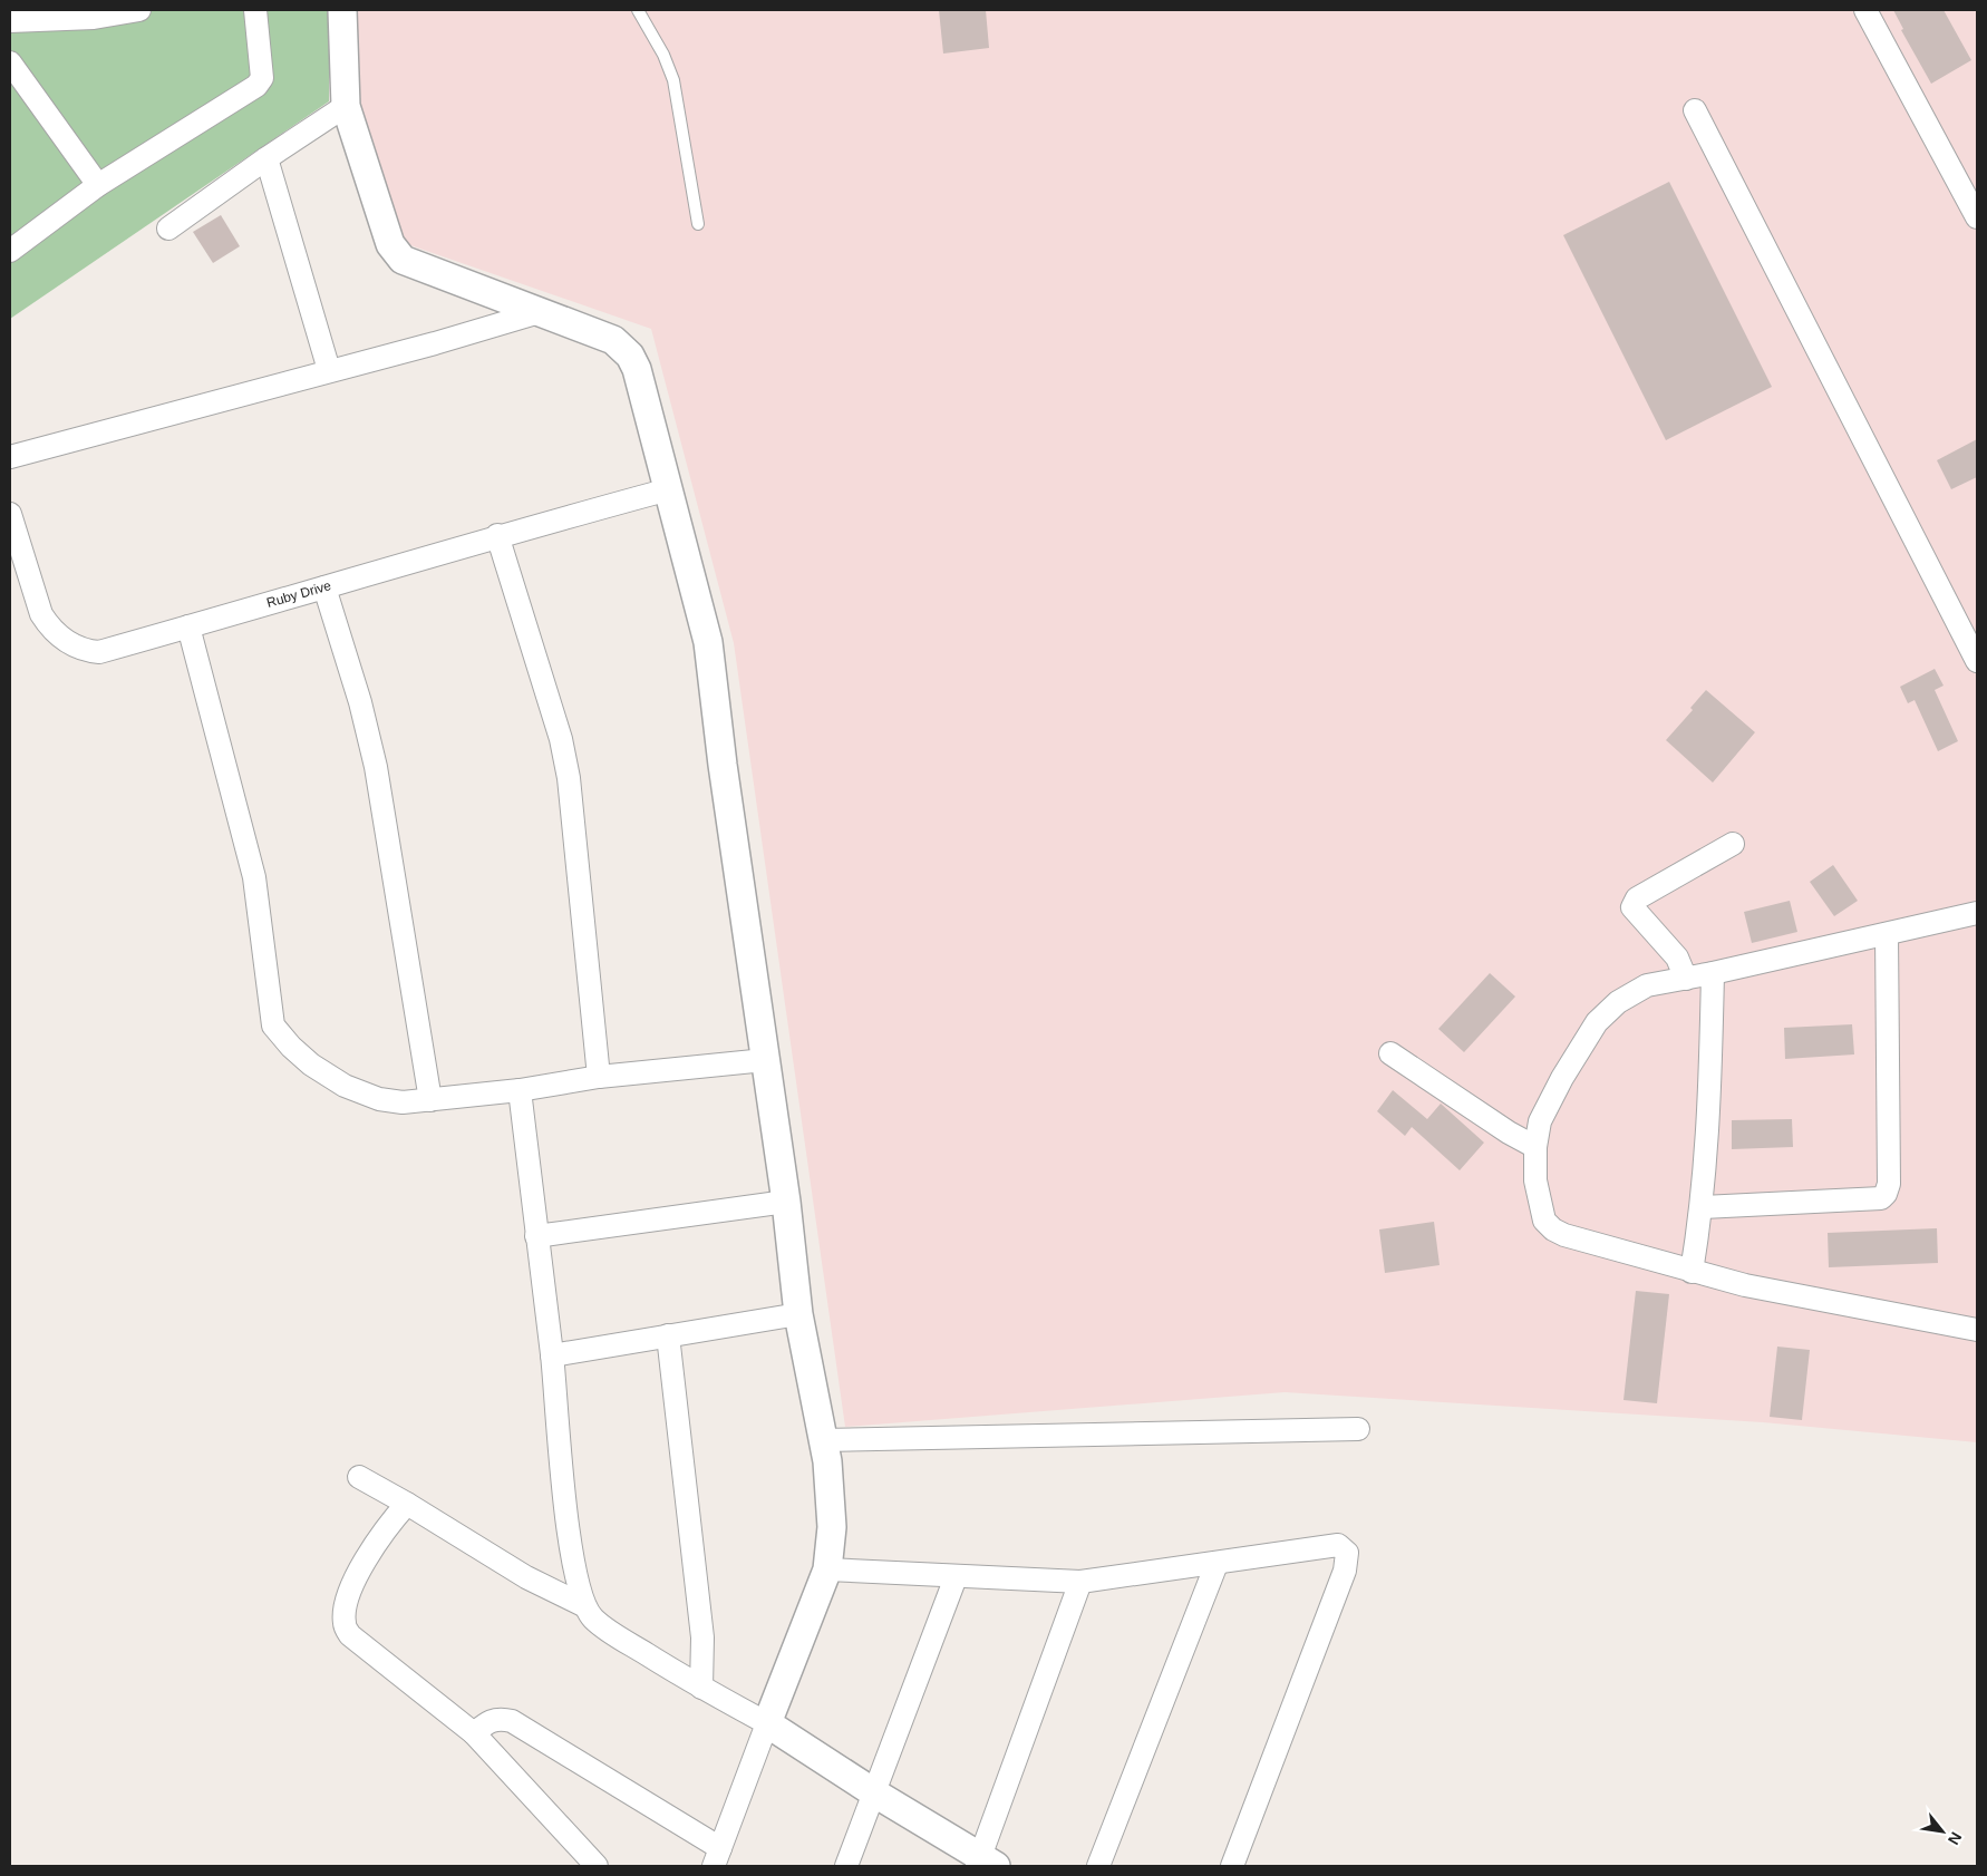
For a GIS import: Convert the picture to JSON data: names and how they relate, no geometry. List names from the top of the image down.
{
  "streets": {
    "street": ["Ruby Drive"]
  },
  "north": "bottom right"
}
